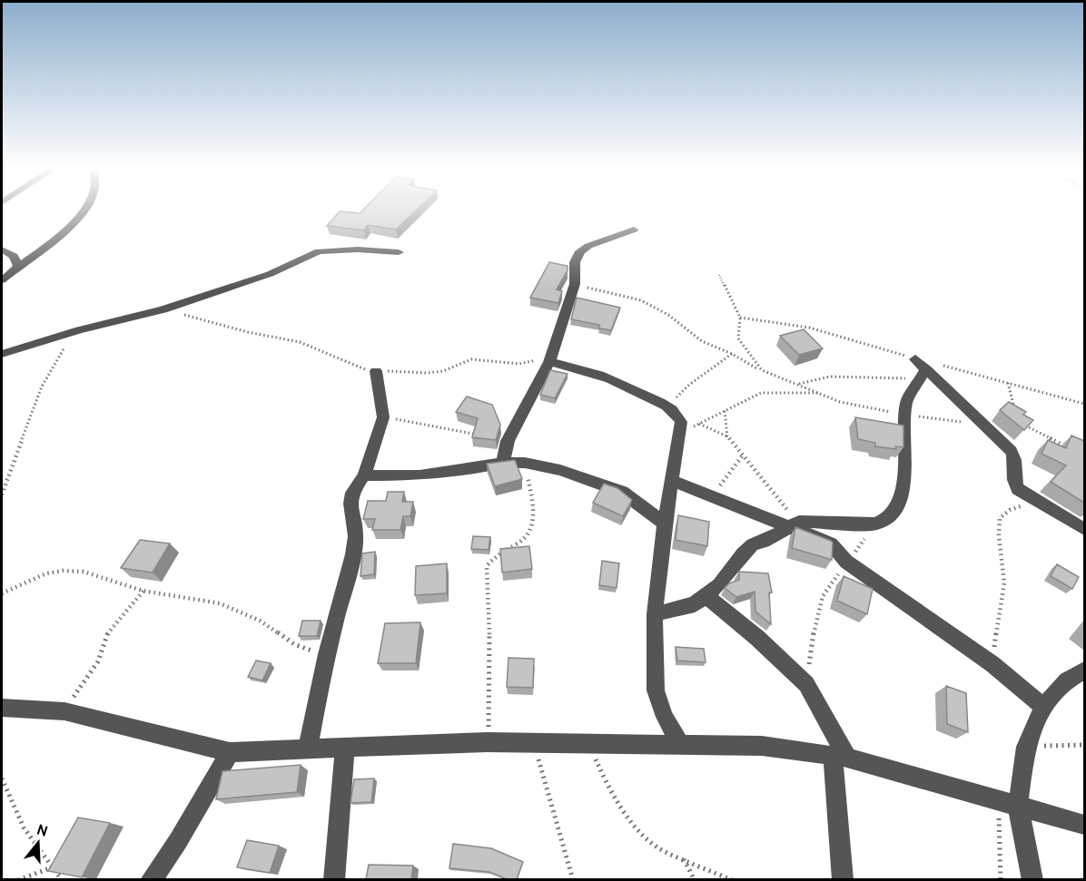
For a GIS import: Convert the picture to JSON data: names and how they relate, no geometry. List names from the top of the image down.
{
  "north": "top"
}
